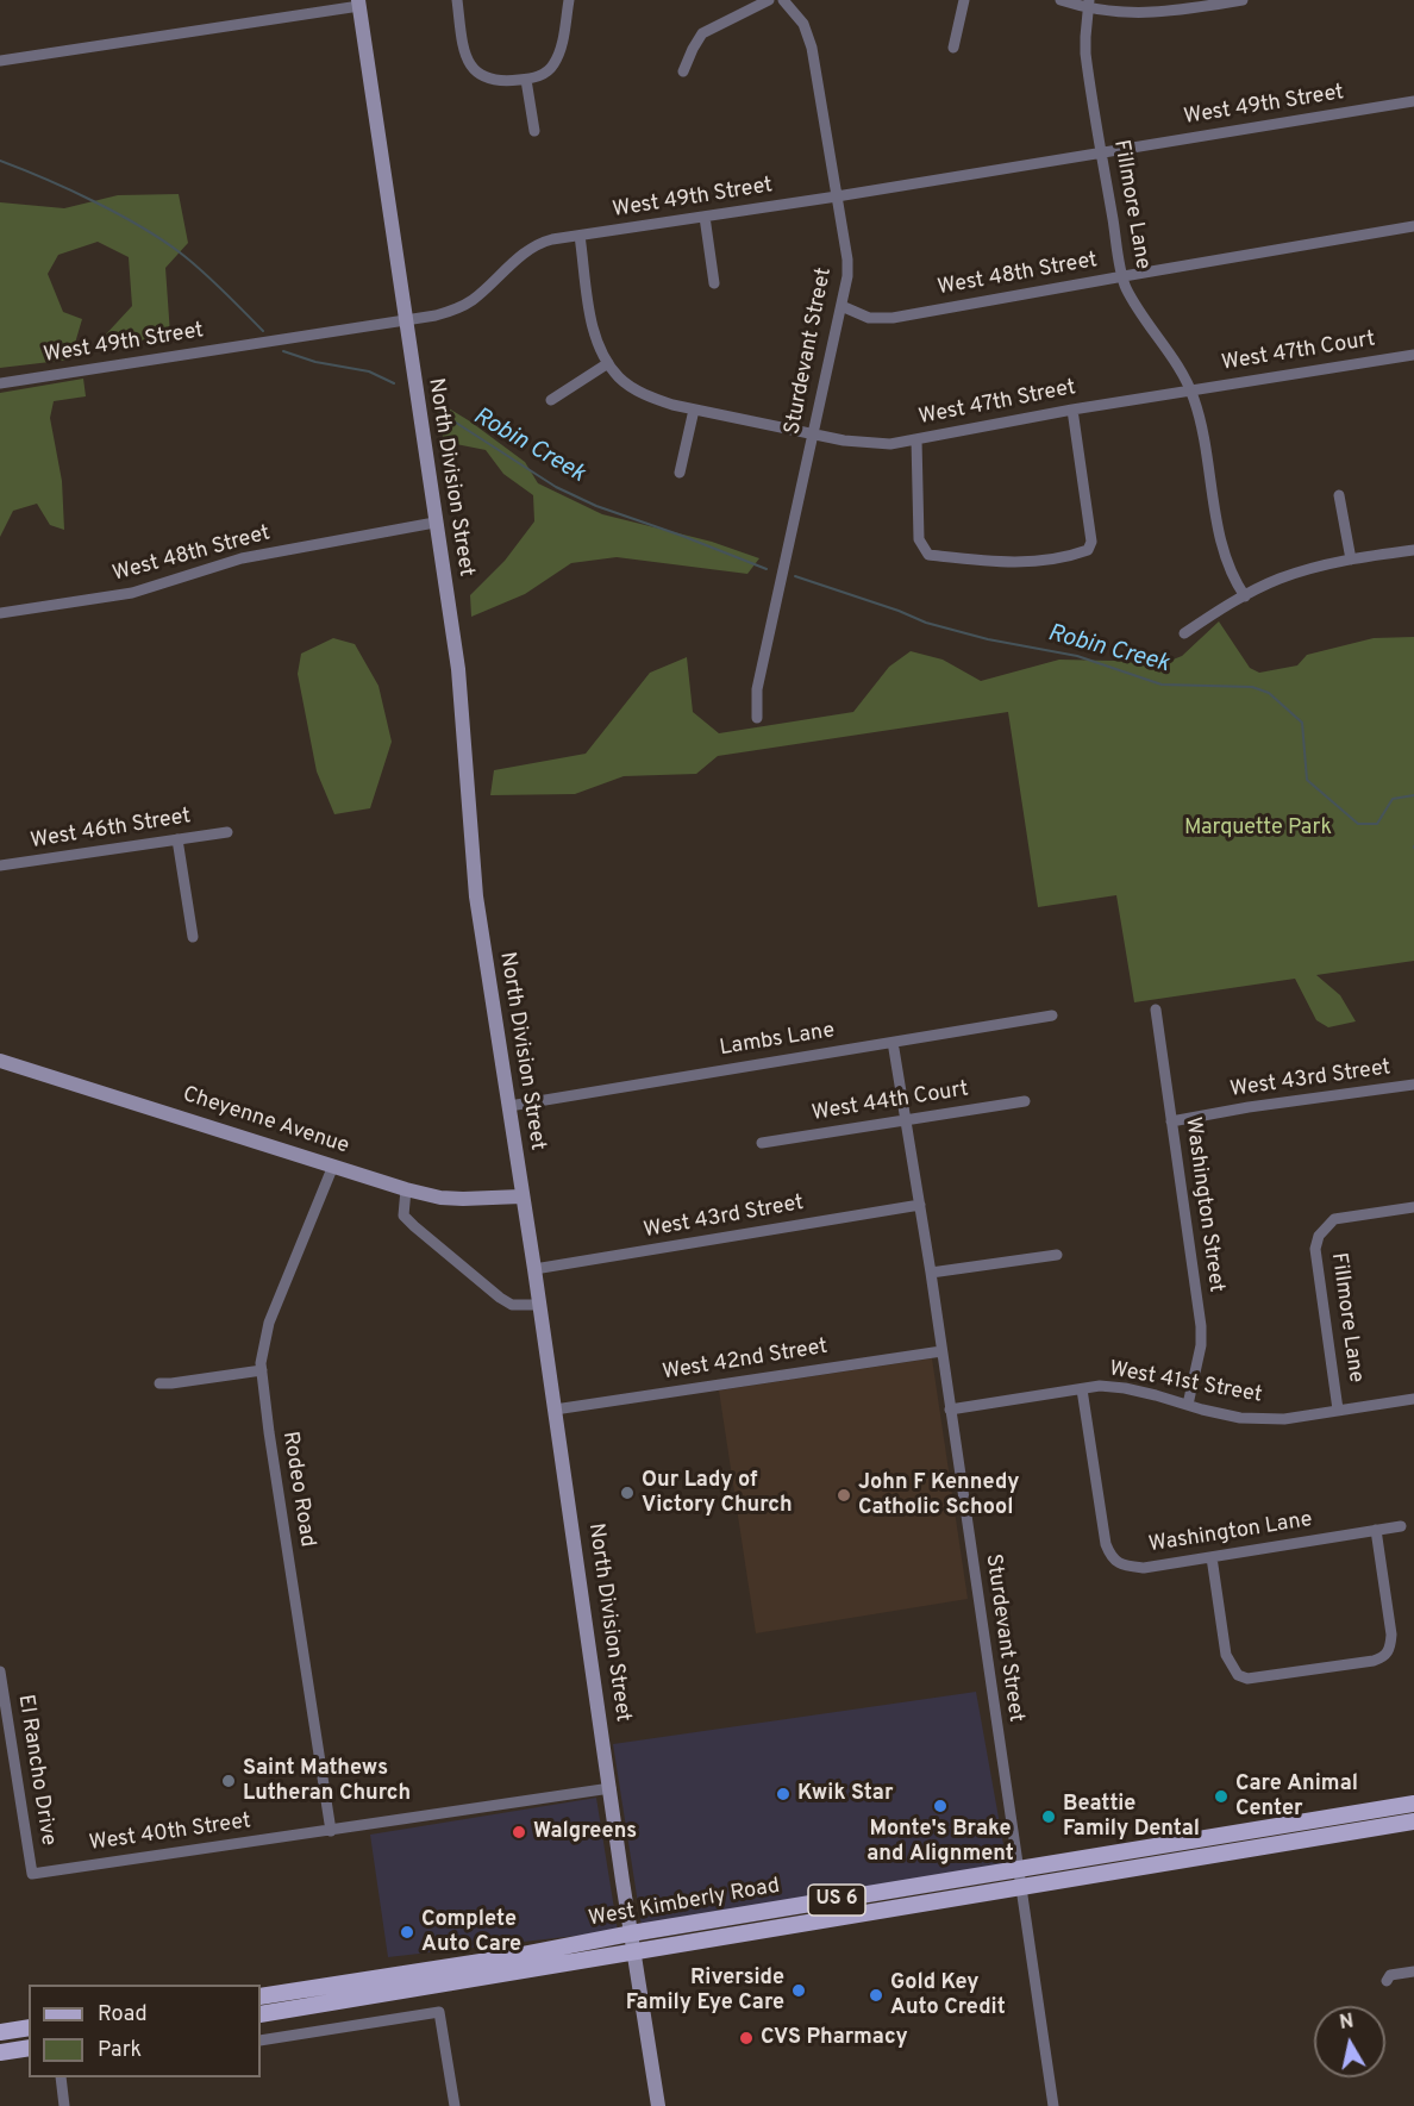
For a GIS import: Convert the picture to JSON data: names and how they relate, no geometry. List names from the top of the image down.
{
  "streets": {
    "main road": [
      "North Division Street",
      "Cheyenne Avenue",
      "US 6",
      "West Kimberly Road"
    ],
    "street": [
      "West 49th Street",
      "Fillmore Lane",
      "West 48th Street",
      "Sturdevant Street",
      "West 47th Court",
      "West 47th Street",
      "West 46th Street",
      "Lambs Lane",
      "West 43rd Street",
      "West 44th Court",
      "Washington Street",
      "West 42nd Street",
      "West 41st Street",
      "Rodeo Road",
      "Washington Lane",
      "El Rancho Drive",
      "West 40th Street"
    ]
  },
  "crossings": [
    ["West 49th Street", "Fillmore Lane"],
    ["West 49th Street", "Sturdevant Street"],
    ["West 49th Street", "North Division Street"],
    ["Fillmore Lane", "West 48th Street"],
    ["Fillmore Lane", "West 47th Court"],
    ["Fillmore Lane", "West 47th Street"],
    ["Fillmore Lane", "West 41st Street"],
    ["West 48th Street", "Sturdevant Street"],
    ["West 48th Street", "North Division Street"],
    ["Sturdevant Street", "West 47th Street"],
    ["Sturdevant Street", "West 43rd Street"],
    ["Sturdevant Street", "West 44th Court"],
    ["Sturdevant Street", "West 42nd Street"],
    ["Sturdevant Street", "West 41st Street"],
    ["Sturdevant Street", "West Kimberly Road"],
    ["West 47th Court", "West 47th Street"],
    ["North Division Street", "Lambs Lane"],
    ["North Division Street", "West 43rd Street"],
    ["North Division Street", "Cheyenne Avenue"],
    ["North Division Street", "West 42nd Street"],
    ["North Division Street", "West 40th Street"],
    ["North Division Street", "West Kimberly Road"],
    ["West 43rd Street", "Washington Street"],
    ["Cheyenne Avenue", "Rodeo Road"],
    ["Washington Street", "West 41st Street"],
    ["West 41st Street", "Washington Lane"],
    ["Rodeo Road", "West 40th Street"],
    ["El Rancho Drive", "West 40th Street"]
  ],
  "water": ["Robin Creek"],
  "parks": ["Marquette Park"],
  "places": [
    "Our Lady of Victory Church",
    "John F Kennedy Catholic School",
    "Saint Mathews Lutheran Church",
    "Kwik Star",
    "Care Animal Center",
    "Monte's Brake and Alignment",
    "Beattie Family Dental",
    "Walgreens",
    "Complete Auto Care",
    "Riverside Family Eye Care",
    "Gold Key Auto Credit",
    "CVS Pharmacy"
  ],
  "legend": ["Road", "Park"],
  "north": "top"
}
